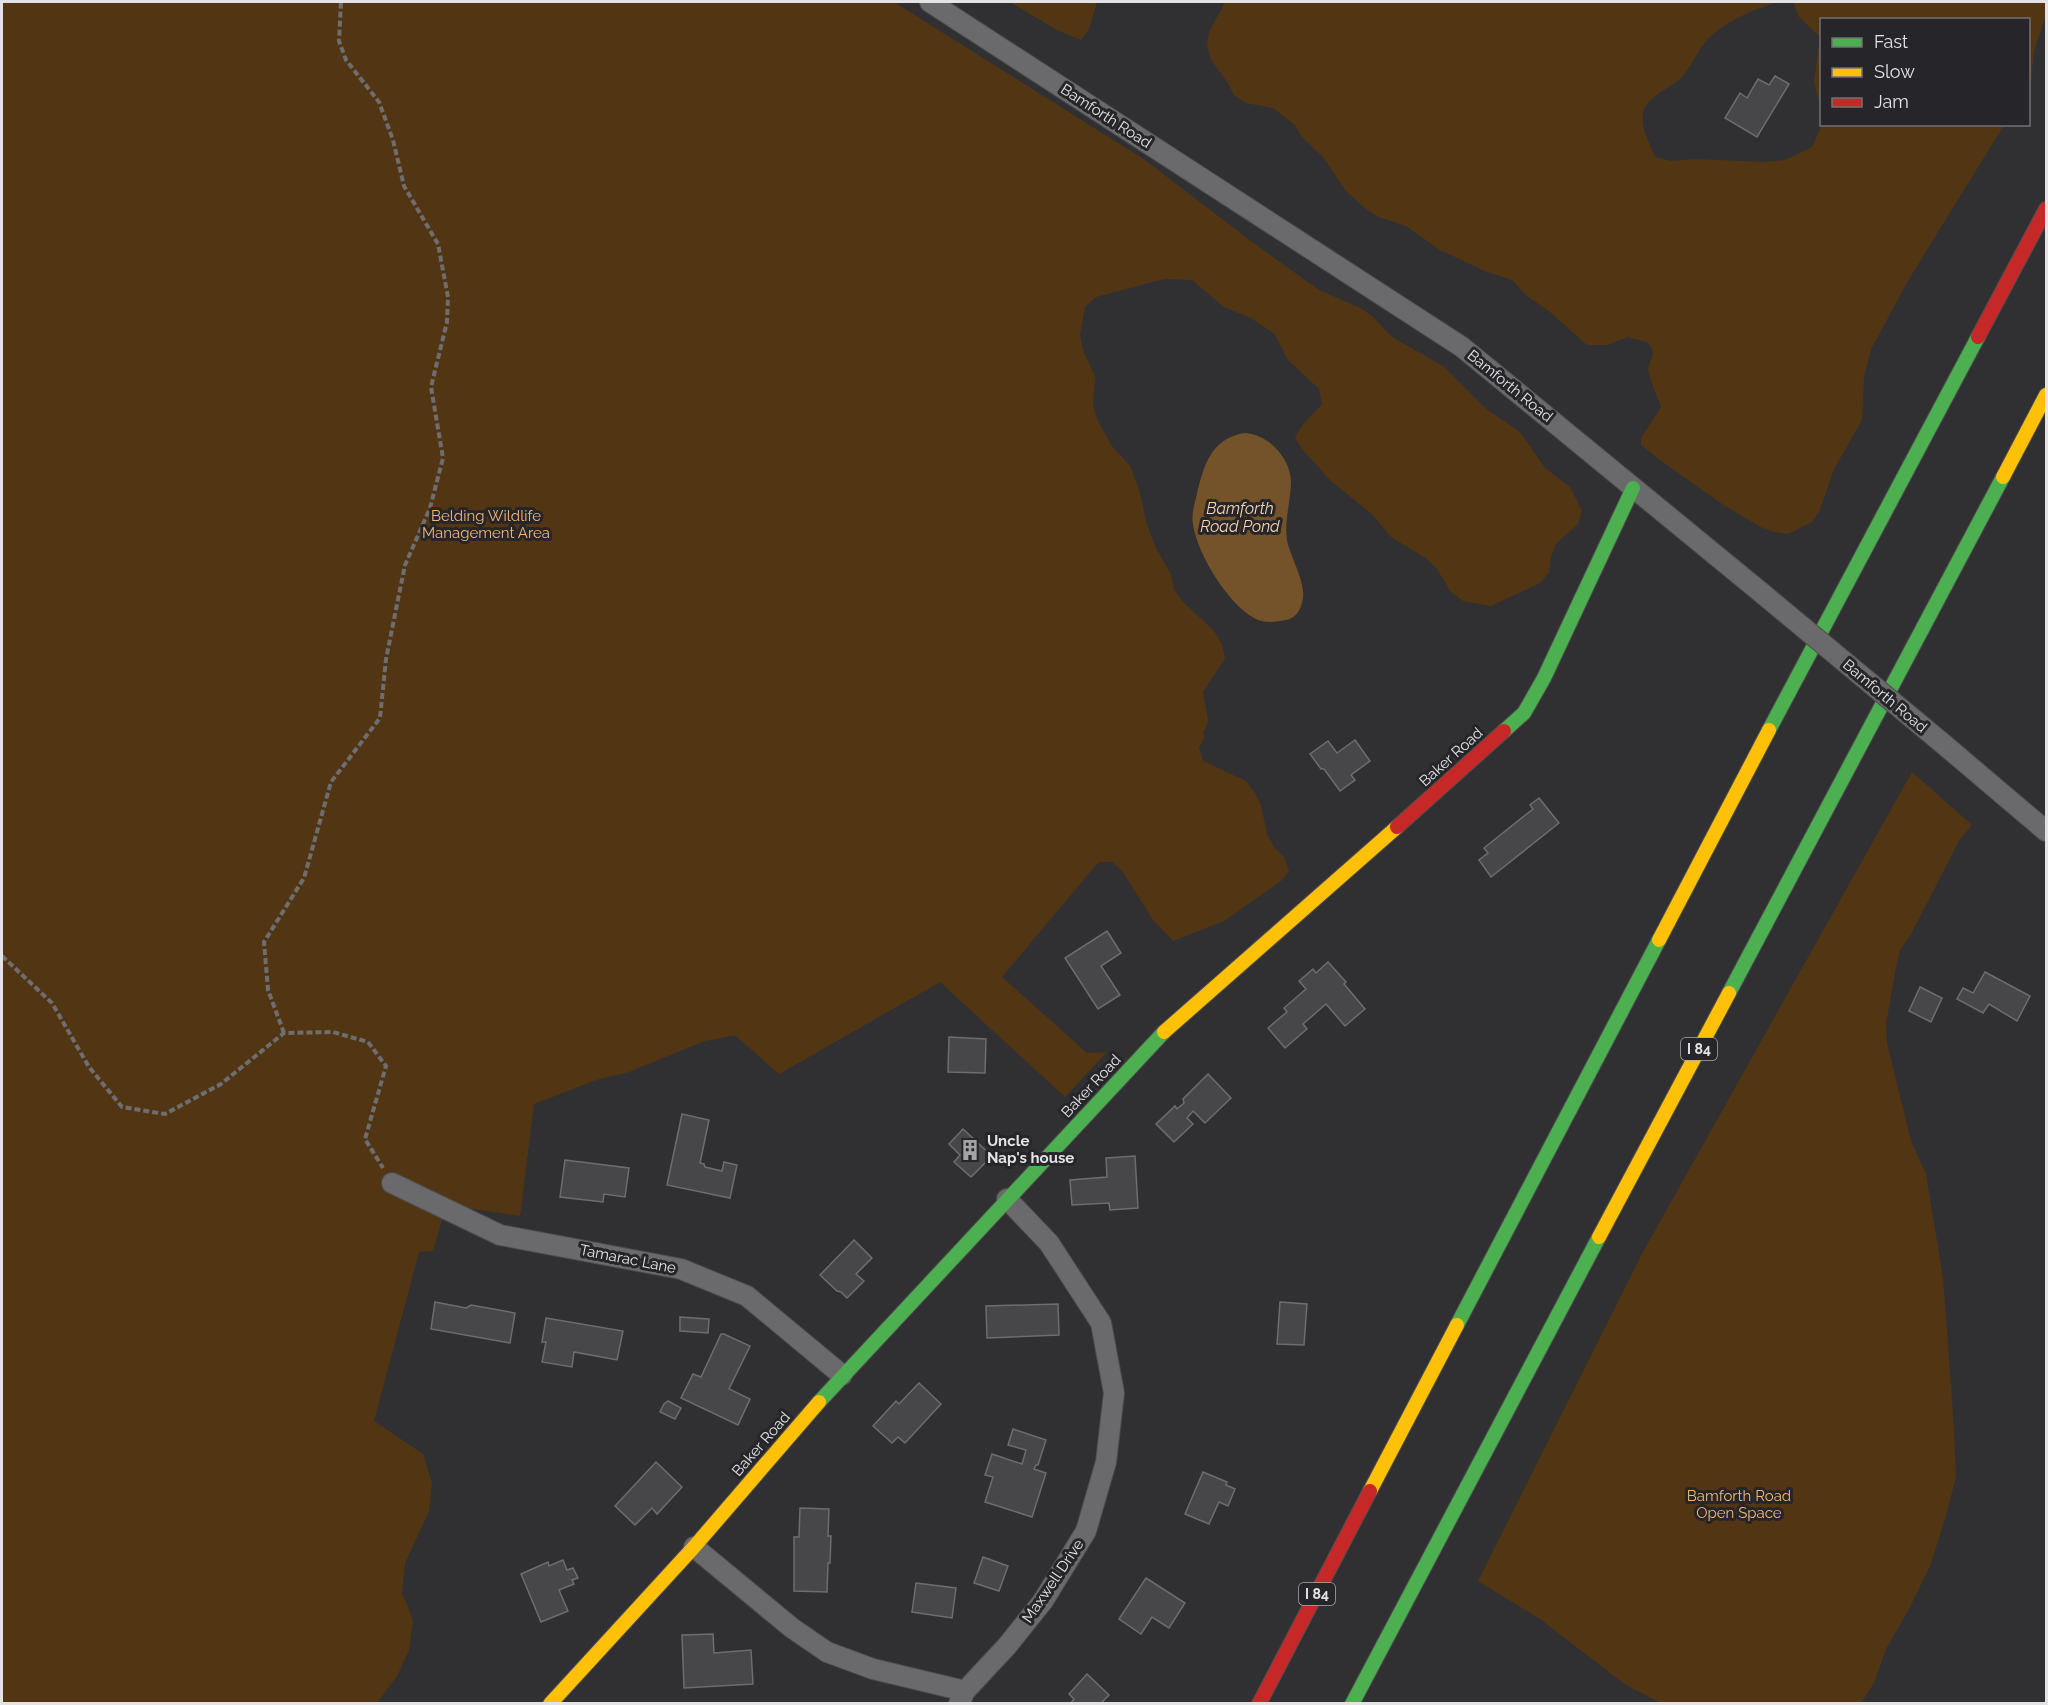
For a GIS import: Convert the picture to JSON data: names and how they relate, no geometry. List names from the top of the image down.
{
  "streets": {
    "main road": ["Baker Road", "I 84"],
    "street": ["Bamforth Road", "Tamarac Lane", "Maxwell Drive"]
  },
  "crossings": [
    ["Bamforth Road", "Baker Road"],
    ["Baker Road", "Tamarac Lane"],
    ["Baker Road", "Maxwell Drive"]
  ],
  "water": ["Bamforth Road Pond"],
  "parks": ["Belding Wildlife Management Area", "Bamforth Road Open Space"],
  "places": {
    "building": ["Uncle Nap's house"]
  },
  "legend": ["Fast", "Slow", "Jam"]
}
